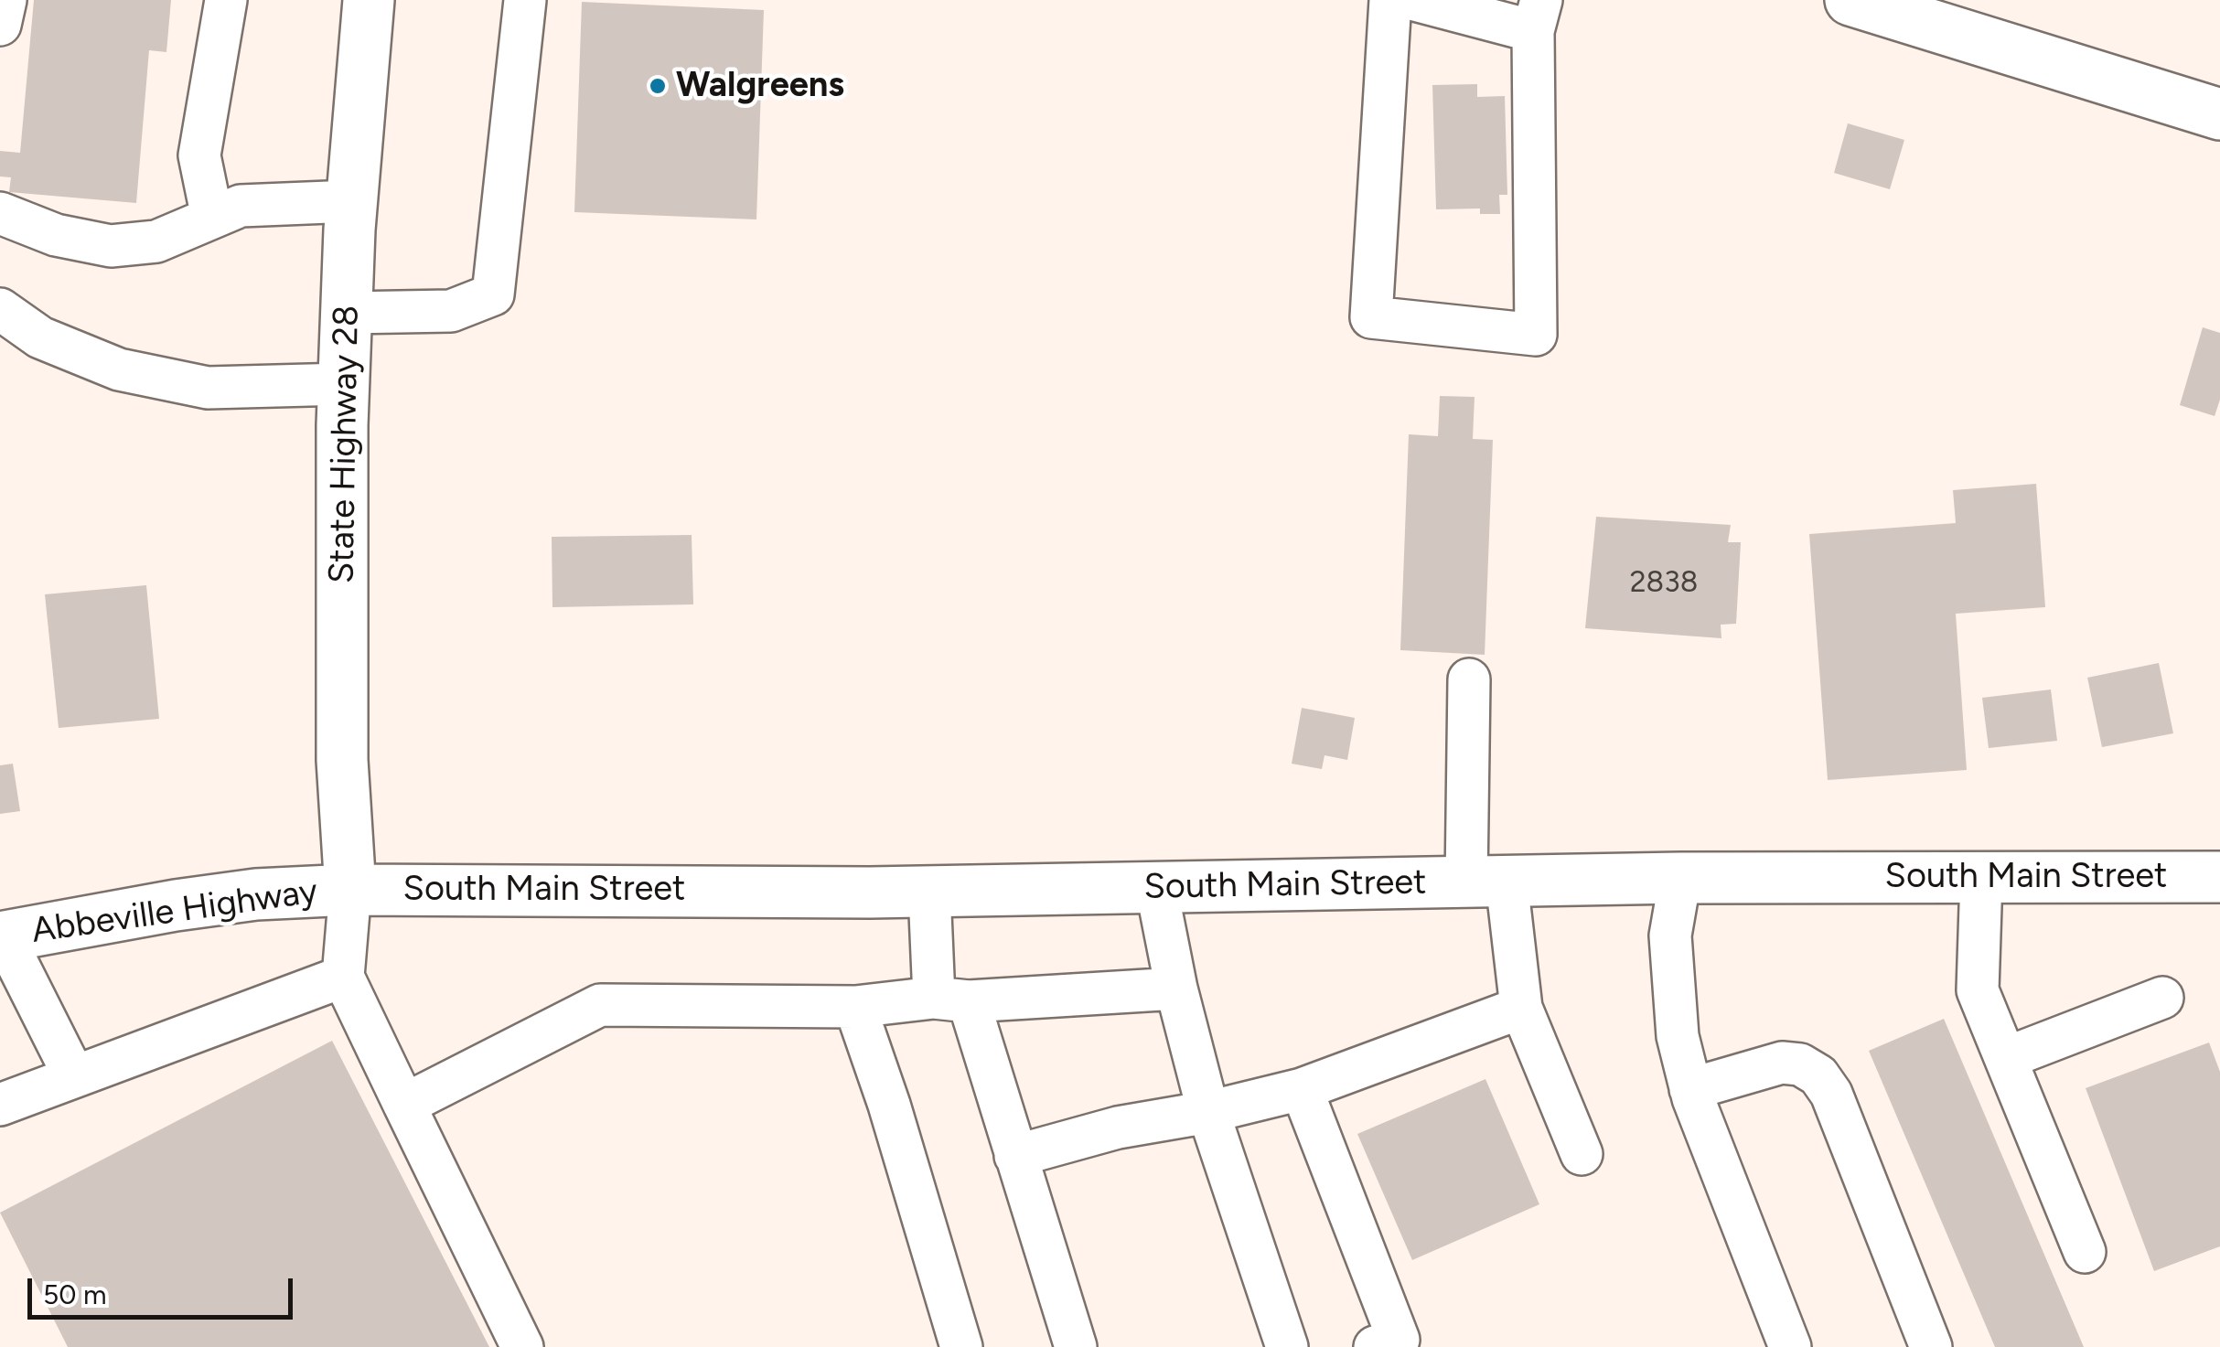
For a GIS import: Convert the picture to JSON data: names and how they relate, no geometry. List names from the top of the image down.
{
  "streets": {
    "main road": ["State Highway 28", "South Main Street", "Abbeville Highway"]
  },
  "crossings": [
    ["State Highway 28", "South Main Street"],
    ["State Highway 28", "Abbeville Highway"],
    ["South Main Street", "Abbeville Highway"]
  ],
  "places": ["Walgreens"],
  "house_numbers": ["2838"],
  "scale_bar": "50 m"
}
